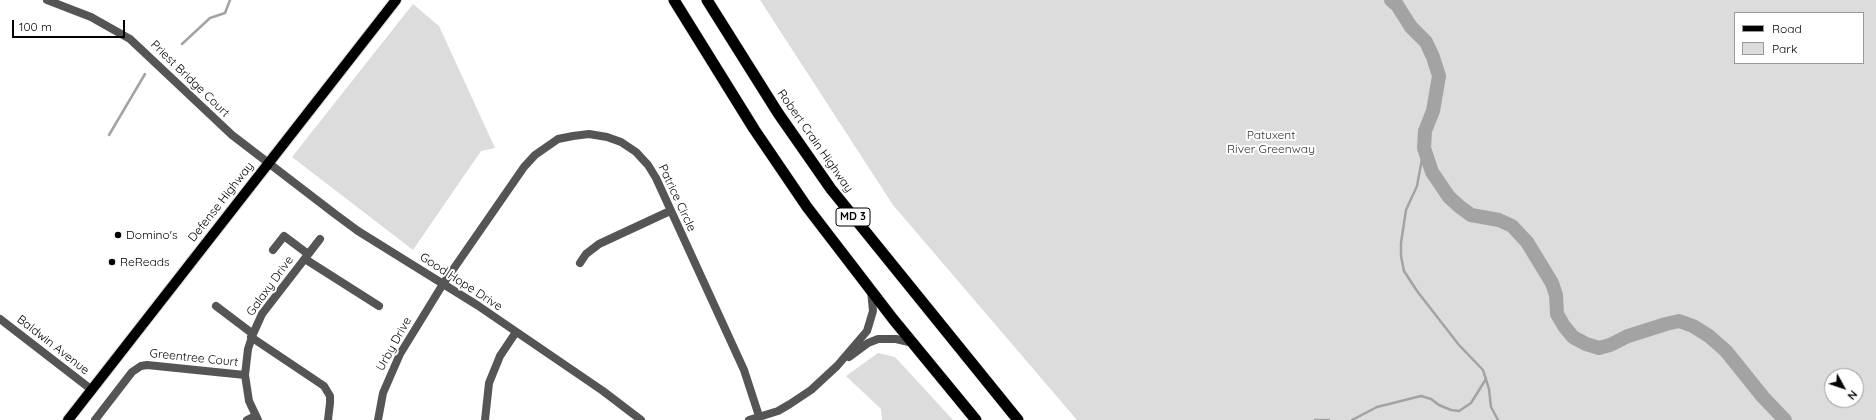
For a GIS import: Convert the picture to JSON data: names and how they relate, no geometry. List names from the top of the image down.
{
  "streets": {
    "highway": ["Robert Crain Highway", "MD 3"],
    "main road": ["Defense Highway"],
    "street": [
      "Priest Bridge Court",
      "Patrice Circle",
      "Good Hope Drive",
      "Galaxy Drive",
      "Urby Drive",
      "Baldwin Avenue",
      "Greentree Court"
    ]
  },
  "crossings": [
    ["Priest Bridge Court", "Defense Highway"],
    ["Priest Bridge Court", "Good Hope Drive"],
    ["Patrice Circle", "Good Hope Drive"],
    ["Patrice Circle", "Urby Drive"],
    ["Defense Highway", "Good Hope Drive"],
    ["Defense Highway", "Baldwin Avenue"],
    ["Good Hope Drive", "Urby Drive"],
    ["Galaxy Drive", "Greentree Court"]
  ],
  "parks": ["Patuxent River Greenway"],
  "places": ["Domino's", "ReReads"],
  "legend": ["Road", "Park"],
  "scale_bar": "100 m",
  "north": "bottom right"
}
